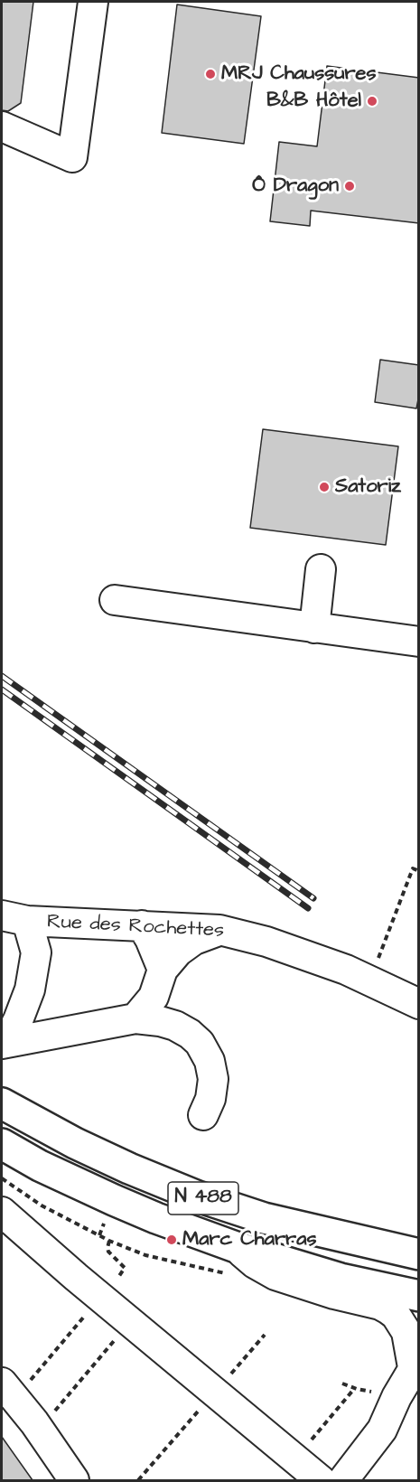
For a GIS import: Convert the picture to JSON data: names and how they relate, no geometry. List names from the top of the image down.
{
  "streets": {
    "main road": ["N 488"],
    "street": ["Rue des Rochettes"]
  },
  "places": [
    "MRJ Chaussures",
    "B&B Hôtel",
    "Ô Dragon",
    "Satoriz",
    "Marc Charras"
  ]
}
